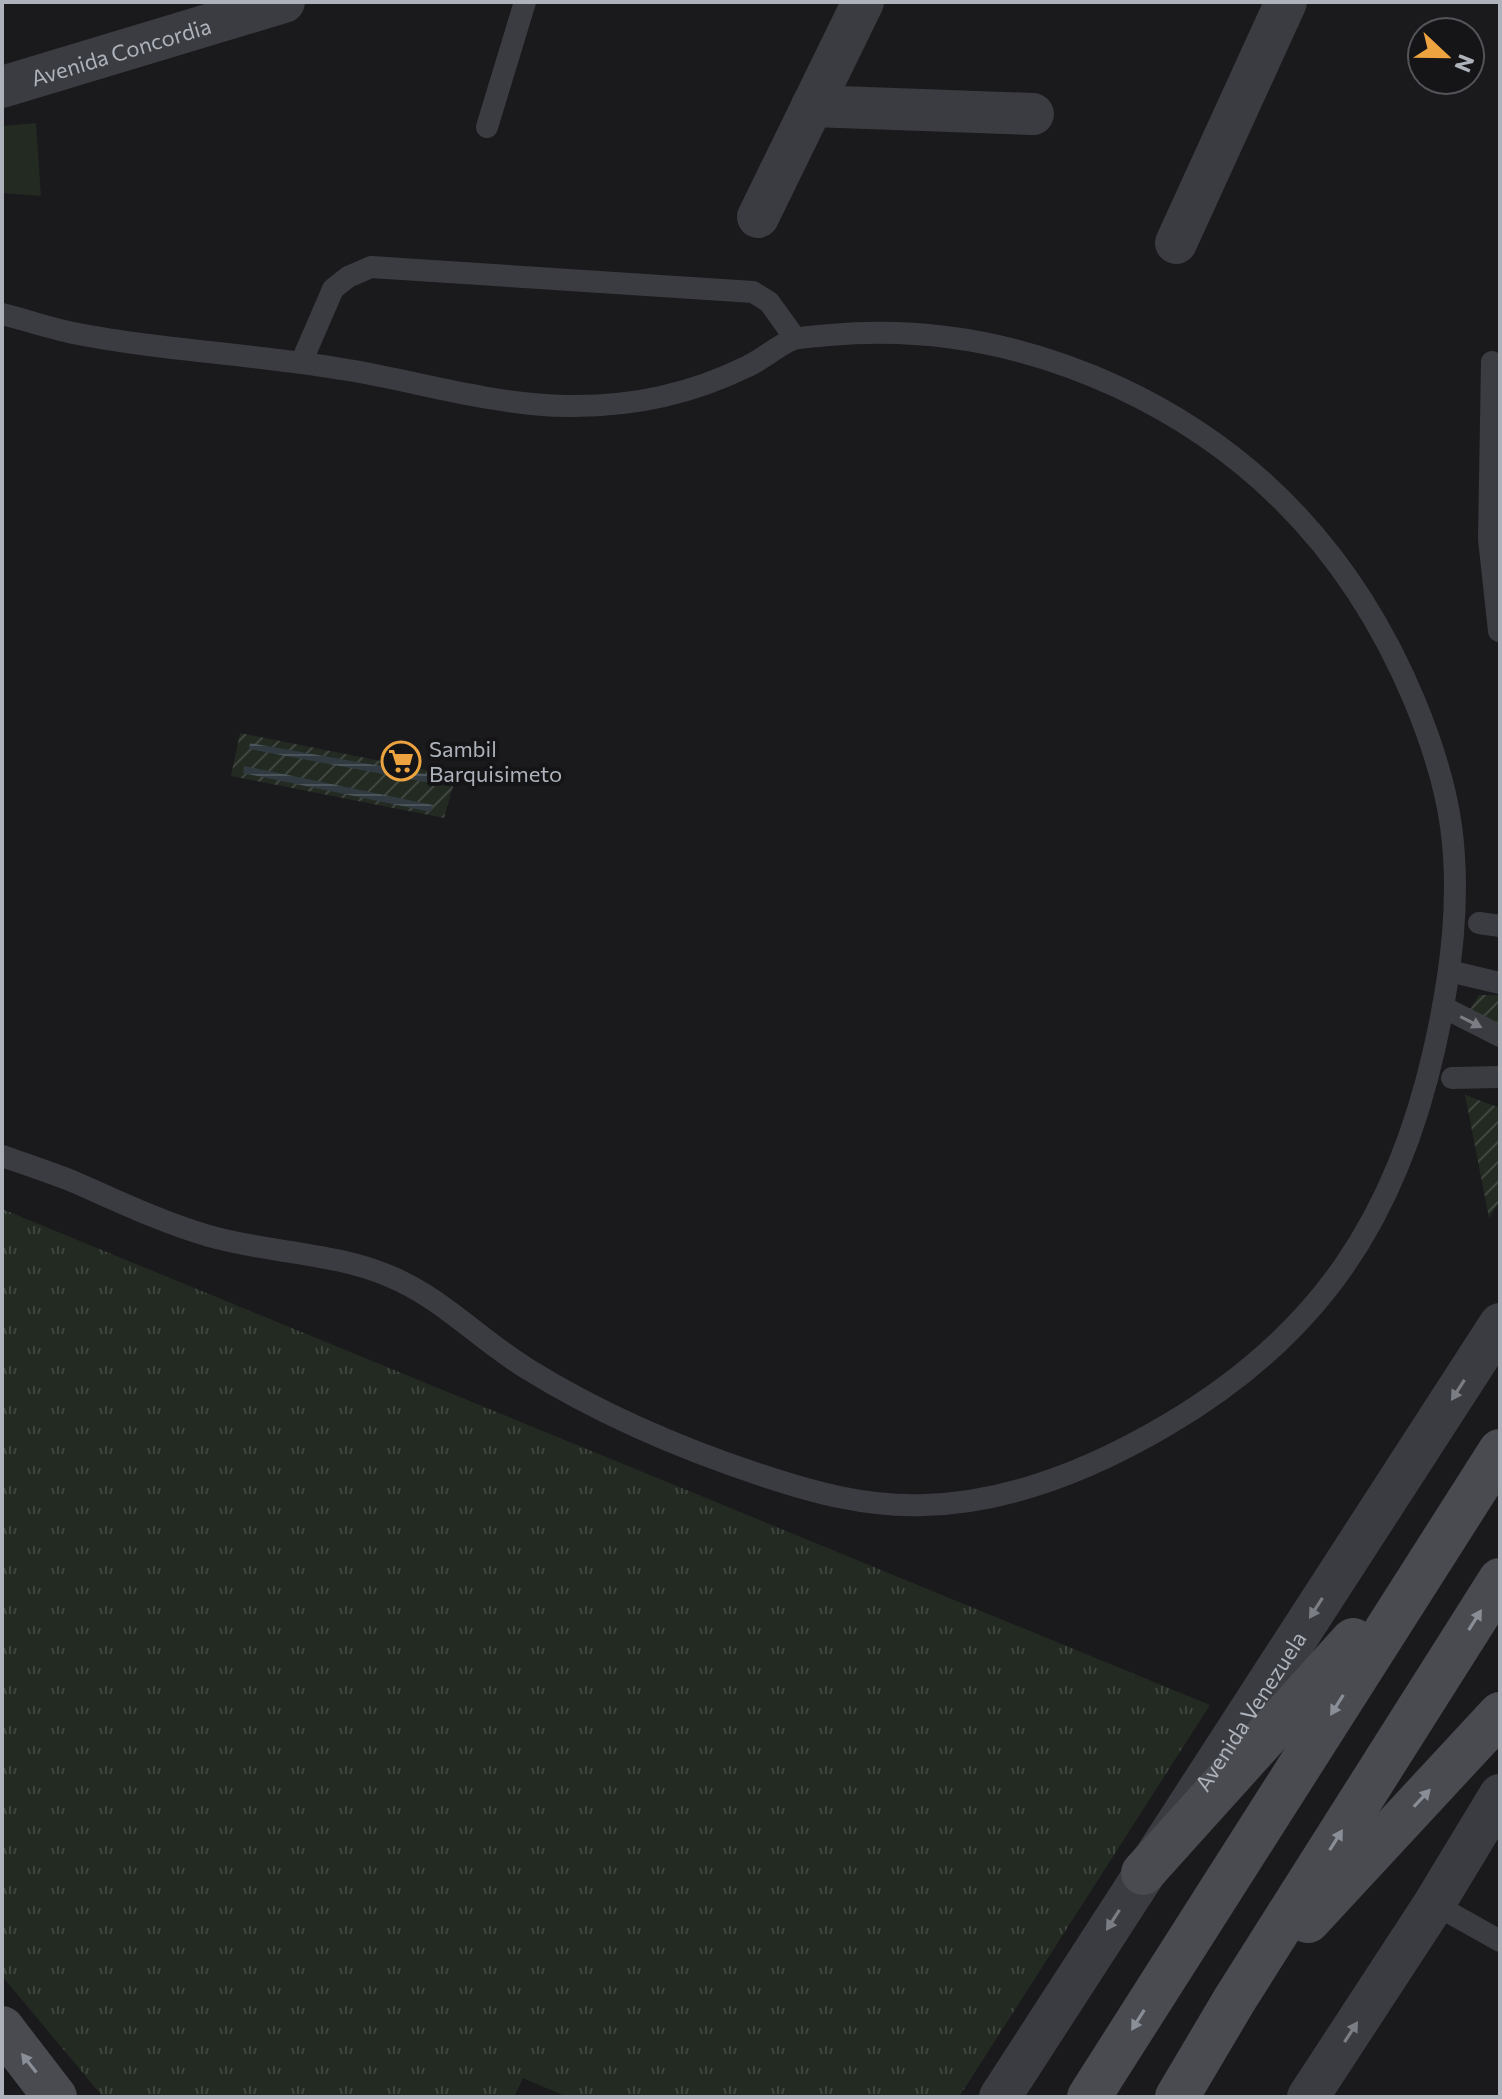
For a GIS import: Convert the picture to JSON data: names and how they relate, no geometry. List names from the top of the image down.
{
  "streets": {
    "street": ["Avenida Concordia", "Avenida Venezuela"]
  },
  "places": {
    "supermarket": ["Sambil Barquisimeto"]
  },
  "north": "right"
}
